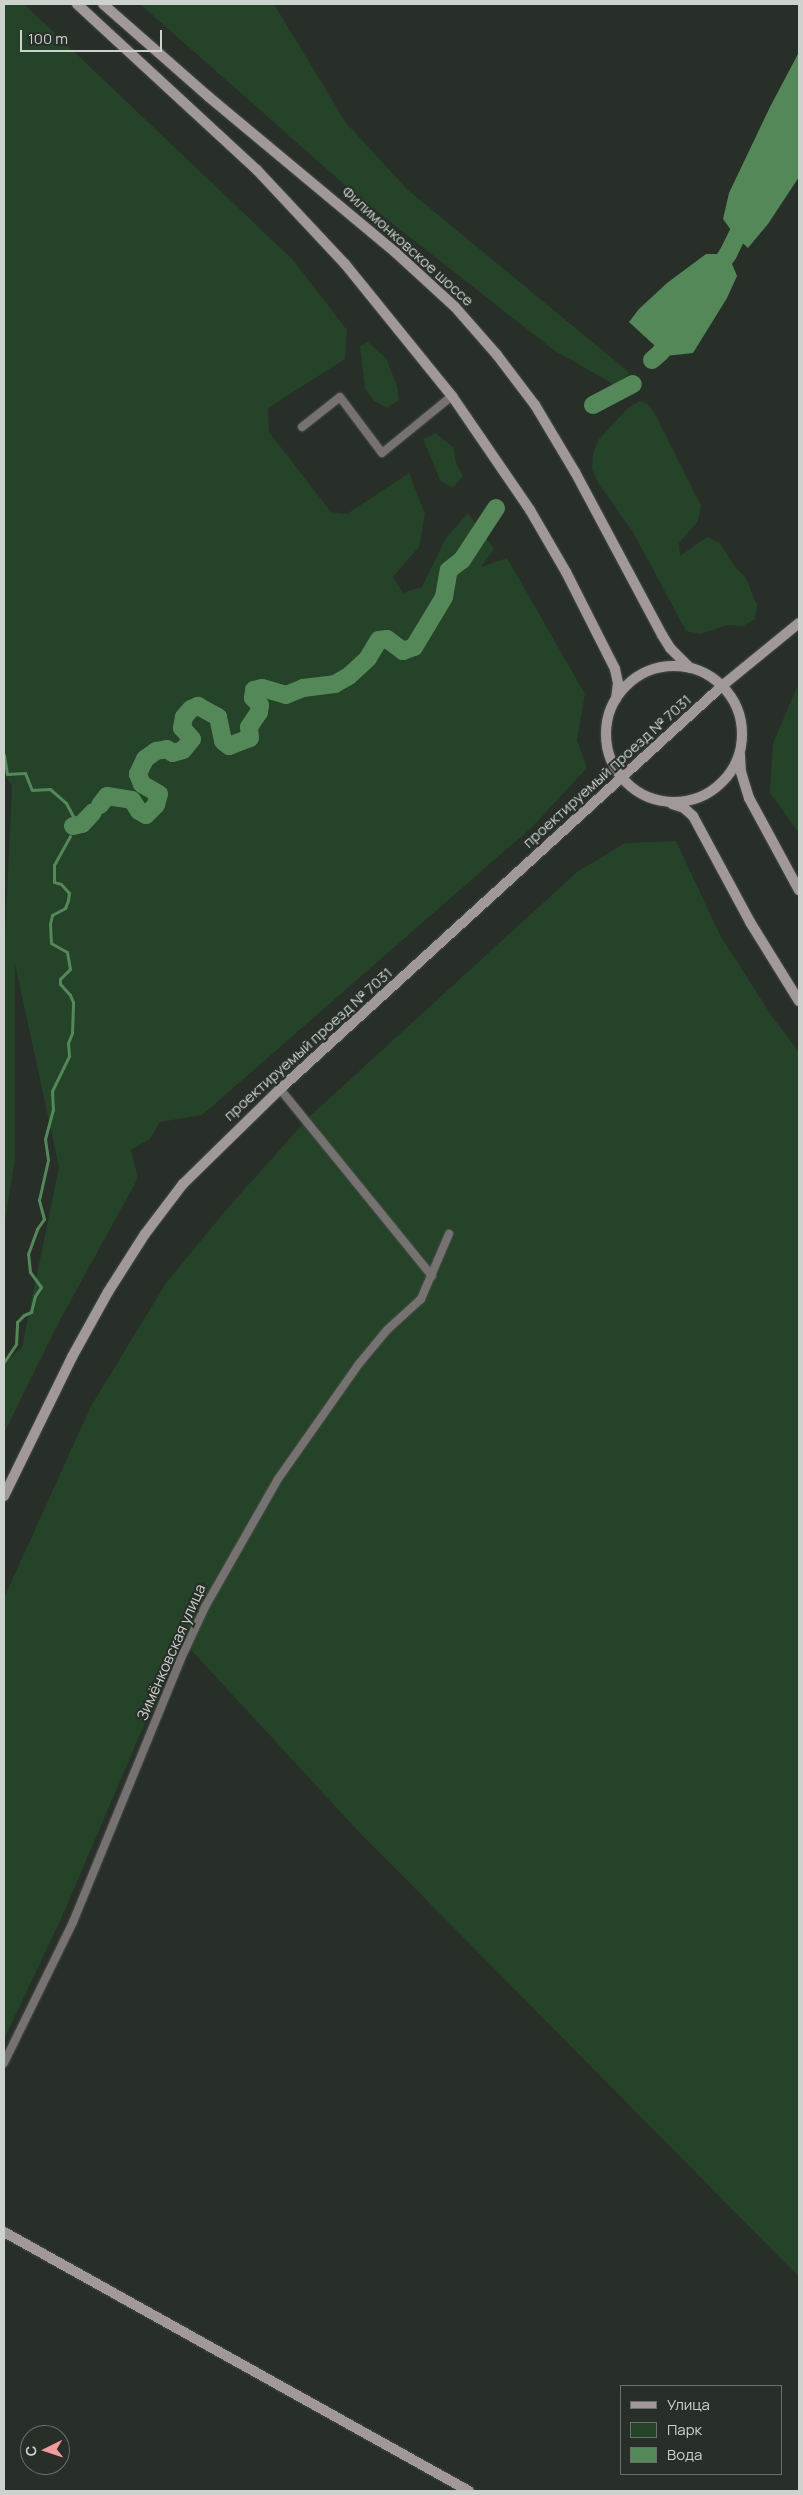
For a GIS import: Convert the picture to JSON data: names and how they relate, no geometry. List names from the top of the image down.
{
  "streets": {
    "main road": ["Филимонковское шоссе", "проектируемый проезд № 7031"],
    "street": ["Зимёнковская улица"]
  },
  "crossings": [
    ["Филимонковское шоссе", "проектируемый проезд № 7031"]
  ],
  "legend": ["Улица", "Парк", "Вода"],
  "scale_bar": "100 m",
  "north": "left"
}
